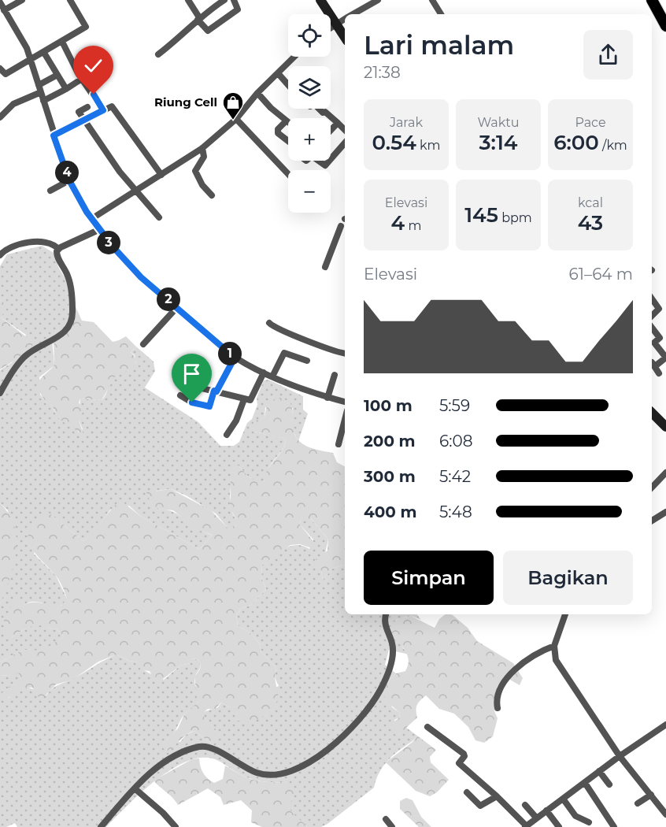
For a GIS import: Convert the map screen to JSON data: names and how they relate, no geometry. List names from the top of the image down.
{
  "places": {
    "shop": ["Riung Cell"]
  },
  "page": {
    "map_buttons": ["+", "−"],
    "heading": ["Lari malam", "21:38"],
    "stats": [
      ["Jarak", "0.54 km"],
      ["Waktu", "3:14"],
      ["Pace", "6:00 /km"],
      ["Elevasi", "4 m"],
      ["145 bpm"],
      ["kcal", "43"]
    ],
    "pins": [
      "4",
      "3",
      "2",
      "1"
    ],
    "chart": ["Elevasi", "61–64 m"],
    "list": [
      {
        "name": "100 m",
        "note": "5:59"
      },
      {
        "name": "200 m",
        "note": "6:08"
      },
      {
        "name": "300 m",
        "note": "5:42"
      },
      {
        "name": "400 m",
        "note": "5:48"
      }
    ],
    "buttons": ["Simpan", "Bagikan"]
  }
}
